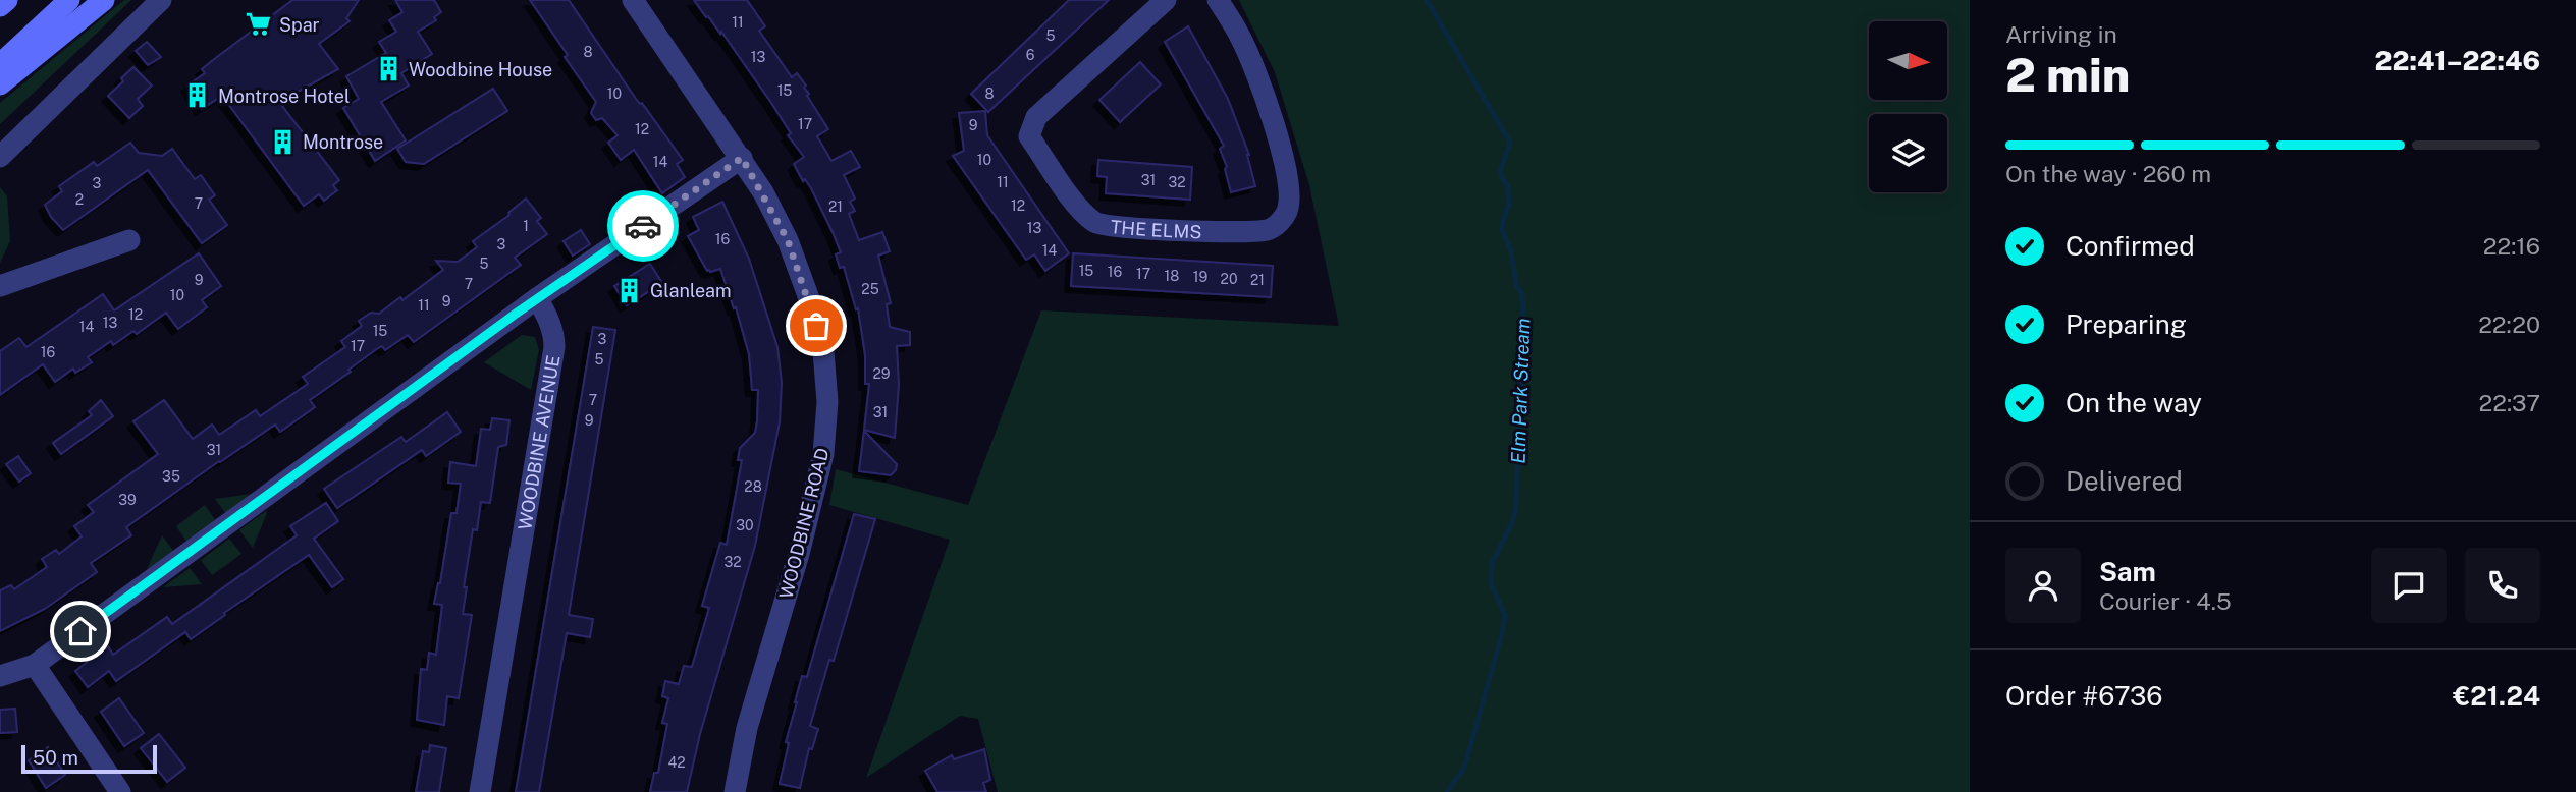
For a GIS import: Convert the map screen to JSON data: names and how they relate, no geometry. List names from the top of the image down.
{
  "streets": {
    "street": ["THE ELMS", "WOODBINE AVENUE", "WOODBINE ROAD"]
  },
  "water": ["Elm Park Stream"],
  "places": {
    "supermarket": ["Spar"],
    "building": [
      "Woodbine House",
      "Montrose Hotel",
      "Montrose",
      "Glanleam"
    ]
  },
  "house_numbers": [
    "11",
    "5",
    "8",
    "6",
    "13",
    "15",
    "10",
    "8",
    "17",
    "9",
    "12",
    "10",
    "14",
    "31",
    "11",
    "32",
    "3",
    "2",
    "7",
    "12",
    "21",
    "1",
    "13",
    "16",
    "3",
    "14",
    "5",
    "15",
    "16",
    "17",
    "18",
    "19",
    "20",
    "9",
    "21",
    "7",
    "25",
    "10",
    "9",
    "11",
    "12",
    "13",
    "14",
    "15",
    "3",
    "17",
    "16",
    "5",
    "29",
    "7",
    "31",
    "9",
    "31",
    "35",
    "28",
    "39",
    "30",
    "32",
    "42"
  ],
  "scale_bar": "50 m",
  "north": "right",
  "page": {
    "heading": ["2 min", "Arriving in", "22:41–22:46"],
    "panel": [
      "Sam",
      "Courier · 4.5",
      "Order #6736",
      "€21.24"
    ],
    "bar": "On the way · 260 m",
    "list": [
      ["Confirmed", "22:16"],
      ["Preparing", "22:20"],
      ["On the way", "22:37"],
      "Delivered"
    ],
    "scale": "50 m"
  }
}
